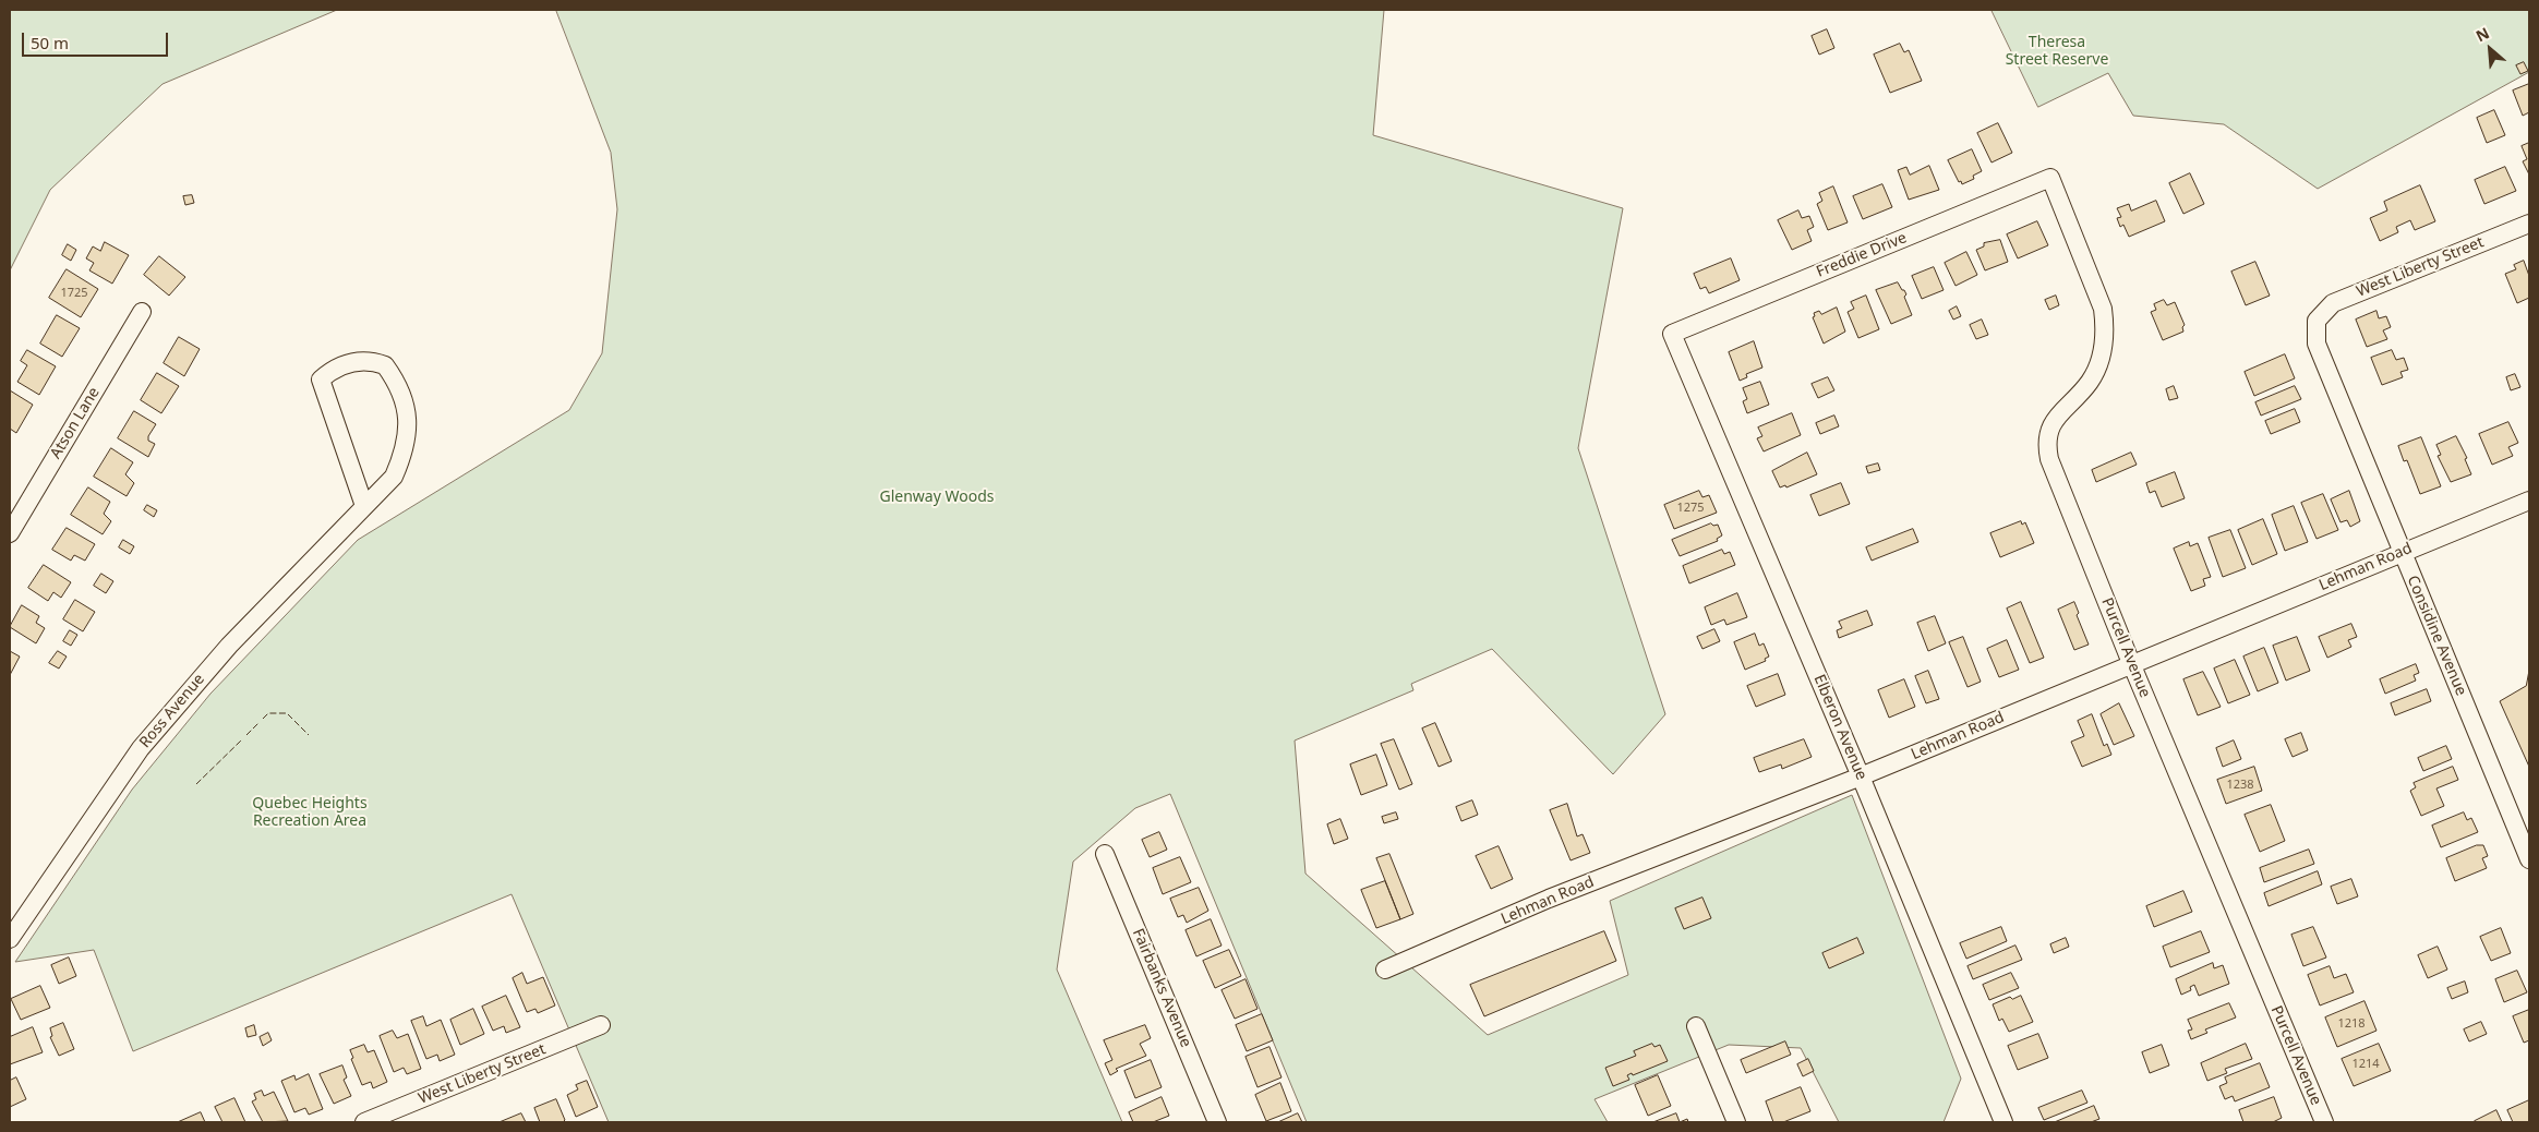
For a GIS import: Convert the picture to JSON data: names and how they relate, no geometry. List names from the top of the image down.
{
  "streets": {
    "street": [
      "Freddie Drive",
      "West Liberty Street",
      "Atson Lane",
      "Lehman Road",
      "Considine Avenue",
      "Purcell Avenue",
      "Ross Avenue",
      "Elberon Avenue",
      "Fairbanks Avenue"
    ]
  },
  "crossings": [
    ["Freddie Drive", "Purcell Avenue"],
    ["Freddie Drive", "Elberon Avenue"],
    ["West Liberty Street", "Considine Avenue"],
    ["Lehman Road", "Considine Avenue"],
    ["Lehman Road", "Purcell Avenue"],
    ["Lehman Road", "Elberon Avenue"]
  ],
  "parks": ["Theresa Street Reserve", "Glenway Woods", "Quebec Heights Recreation Area"],
  "house_numbers": [
    "1725",
    "1275",
    "1238",
    "1218",
    "1214"
  ],
  "scale_bar": "50 m",
  "north": "top left"
}
